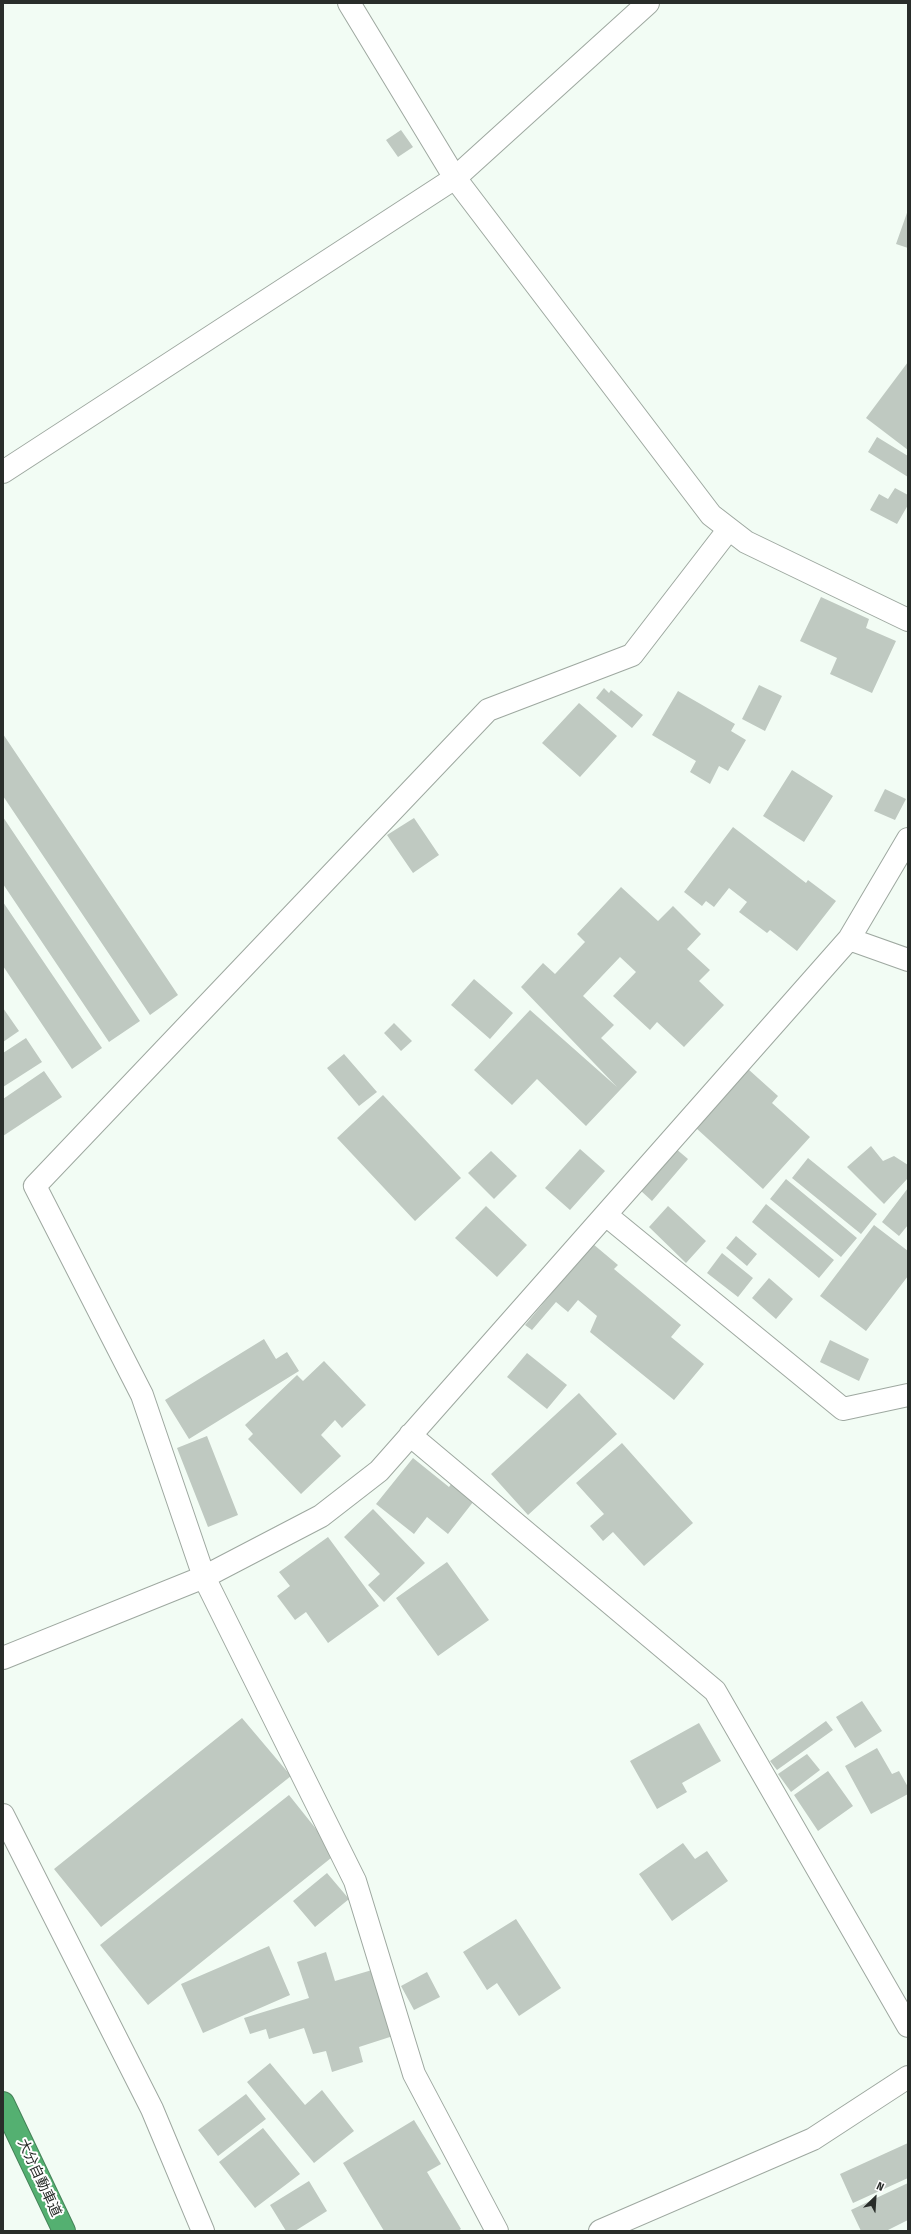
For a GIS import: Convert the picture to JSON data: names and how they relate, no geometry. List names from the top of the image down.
{
  "streets": {
    "highway": ["大分自動車道"]
  },
  "north": "top right"
}
